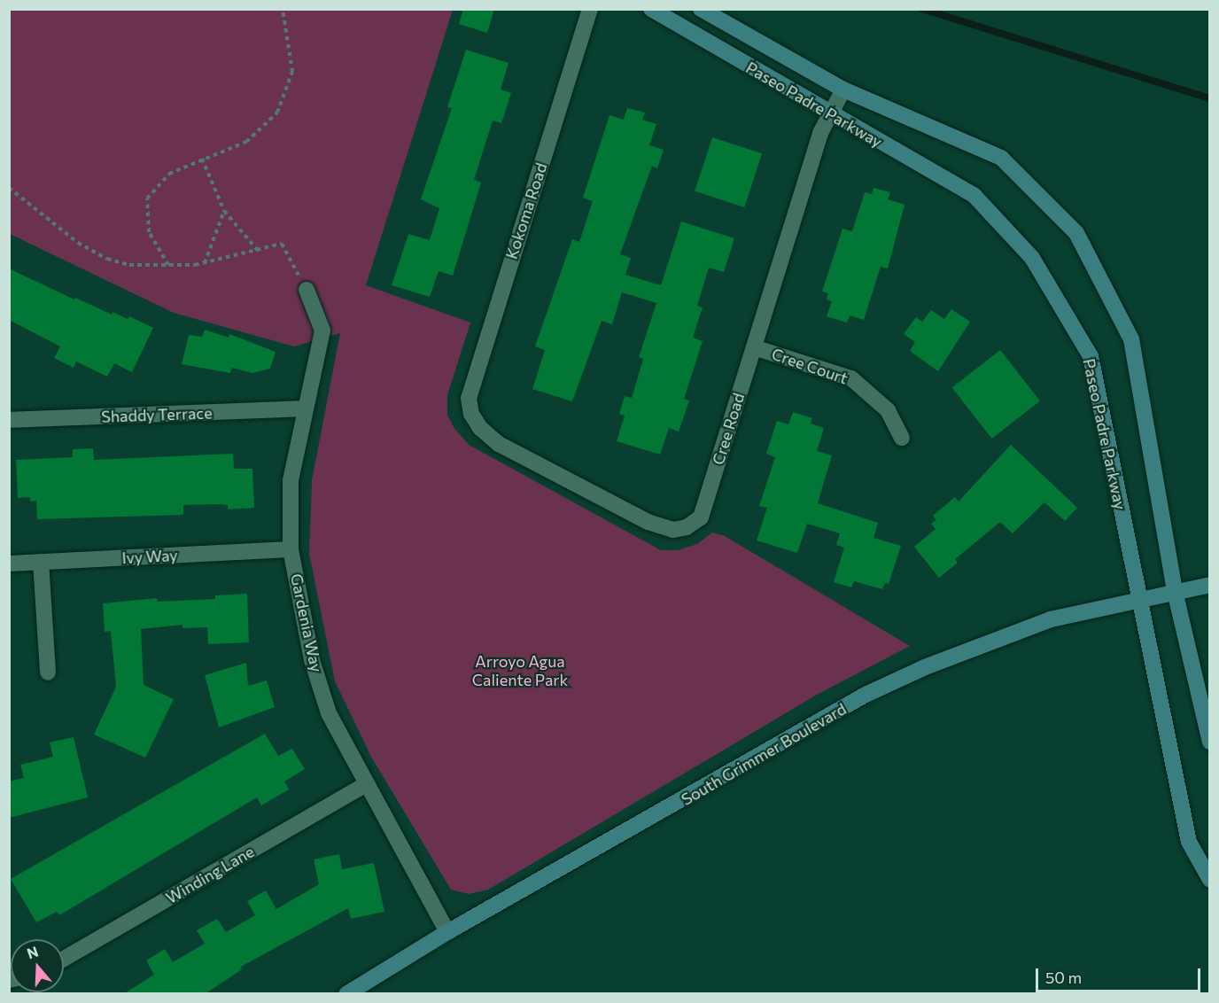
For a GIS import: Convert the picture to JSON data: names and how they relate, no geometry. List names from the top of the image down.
{
  "streets": {
    "main road": ["Paseo Padre Parkway", "South Grimmer Boulevard"],
    "street": [
      "Kokoma Road",
      "Cree Court",
      "Shaddy Terrace",
      "Cree Road",
      "Ivy Way",
      "Gardenia Way",
      "Winding Lane"
    ]
  },
  "crossings": [
    ["Paseo Padre Parkway", "Cree Road"],
    ["Paseo Padre Parkway", "South Grimmer Boulevard"],
    ["Kokoma Road", "Cree Road"],
    ["Cree Court", "Cree Road"],
    ["Shaddy Terrace", "Gardenia Way"],
    ["Ivy Way", "Gardenia Way"],
    ["Gardenia Way", "South Grimmer Boulevard"],
    ["Gardenia Way", "Winding Lane"]
  ],
  "parks": ["Arroyo Agua Caliente Park"],
  "scale_bar": "50 m",
  "north": "top"
}
